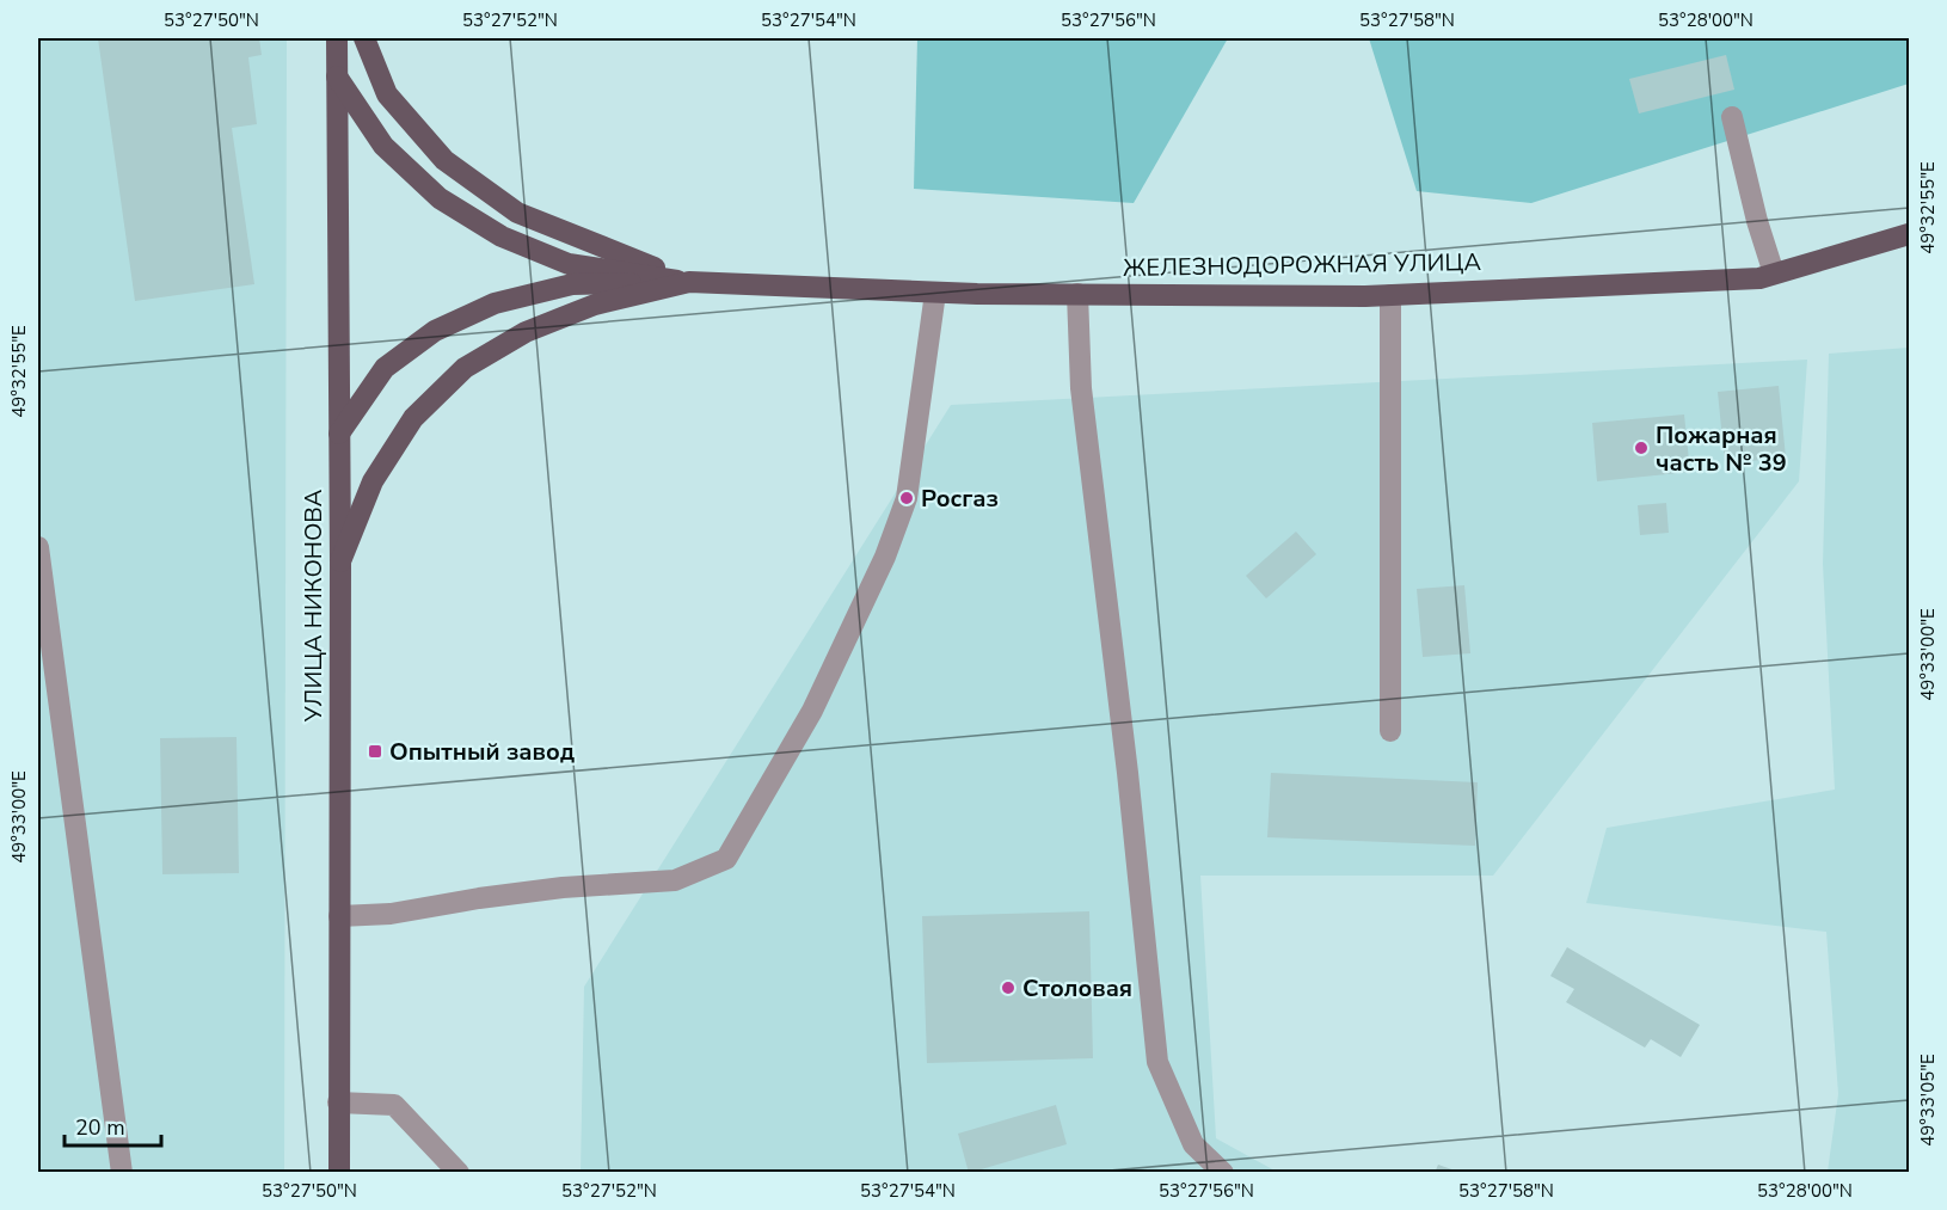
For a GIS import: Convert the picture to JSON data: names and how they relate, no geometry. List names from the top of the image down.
{
  "streets": {
    "main road": ["ЖЕЛЕЗНОДОРОЖНАЯ УЛИЦА", "УЛИЦА НИКОНОВА"]
  },
  "crossings": [
    ["ЖЕЛЕЗНОДОРОЖНАЯ УЛИЦА", "УЛИЦА НИКОНОВА"]
  ],
  "places": {
    "other": ["Пожарная часть № 39", "Росгаз", "Столовая"],
    "transit": ["Опытный завод"]
  },
  "scale_bar": "20 m",
  "coordinates": [
    "53°27'50\"N",
    "53°27'52\"N",
    "53°27'54\"N",
    "53°27'56\"N",
    "53°27'58\"N",
    "53°28'00\"N",
    "49°32'55\"E",
    "49°33'00\"E",
    "49°33'05\"E"
  ]
}
